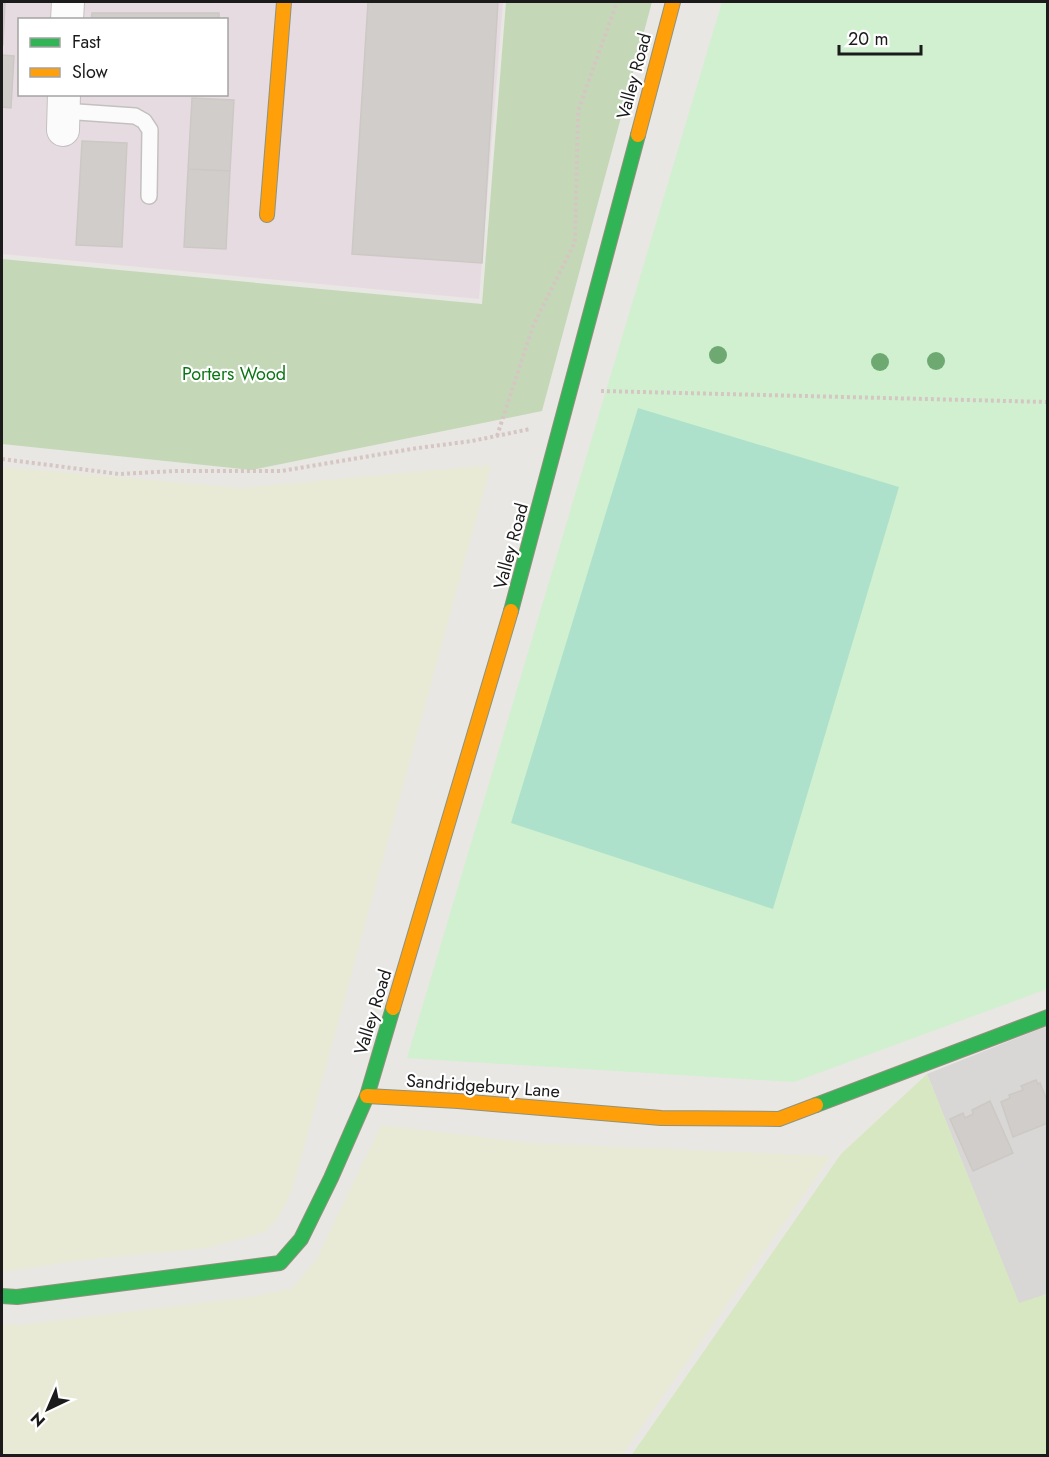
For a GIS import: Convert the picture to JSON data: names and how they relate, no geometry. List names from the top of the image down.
{
  "streets": {
    "street": ["Valley Road", "Sandridgebury Lane"]
  },
  "crossings": [
    ["Valley Road", "Sandridgebury Lane"]
  ],
  "parks": ["Porters Wood"],
  "legend": ["Fast", "Slow"],
  "scale_bar": "20 m",
  "north": "bottom left"
}
